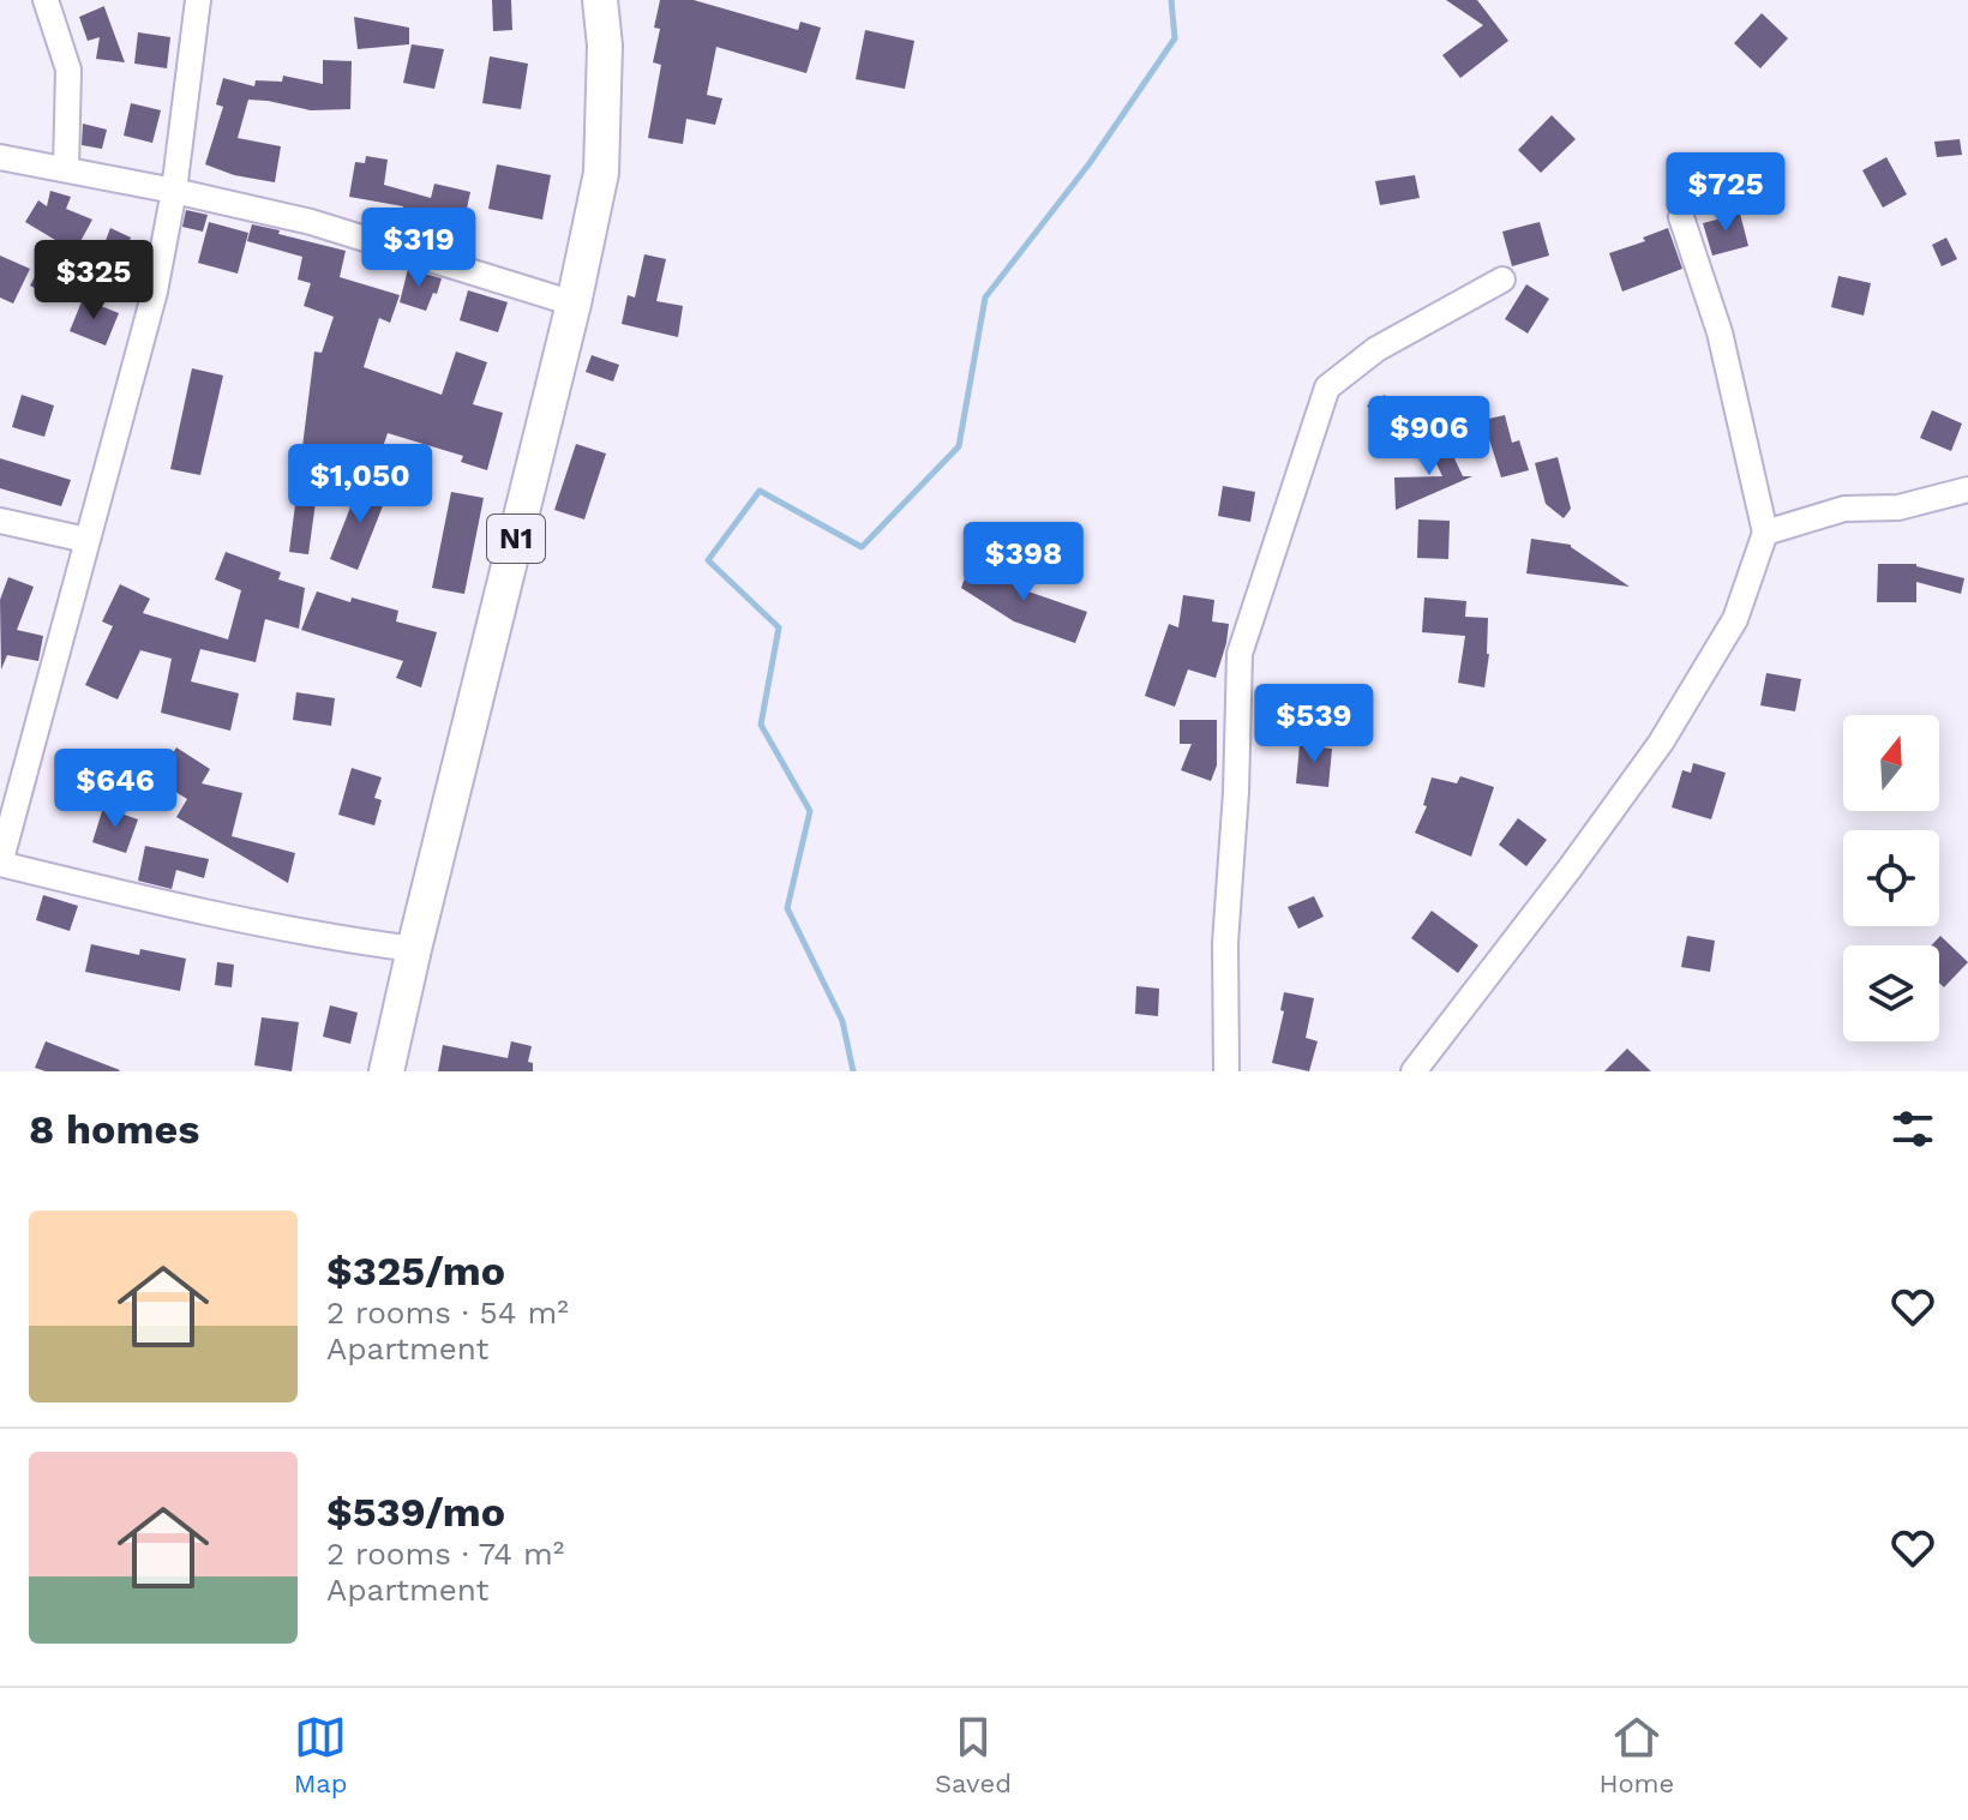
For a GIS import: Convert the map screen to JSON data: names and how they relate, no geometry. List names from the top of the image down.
{
  "streets": {
    "highway": ["N1"]
  },
  "north": "top",
  "page": {
    "price": [
      "$725",
      "$319",
      "$325",
      "$906",
      "$1,050",
      "$398",
      "$539",
      "$646"
    ],
    "heading": "8 homes",
    "list": [
      {
        "name": "$325/mo",
        "note": "2 rooms · 54 m² · Apartment"
      },
      {
        "name": "$539/mo",
        "note": "2 rooms · 74 m² · Apartment"
      }
    ],
    "tabs": ["Map", "Saved", "Home"]
  }
}
